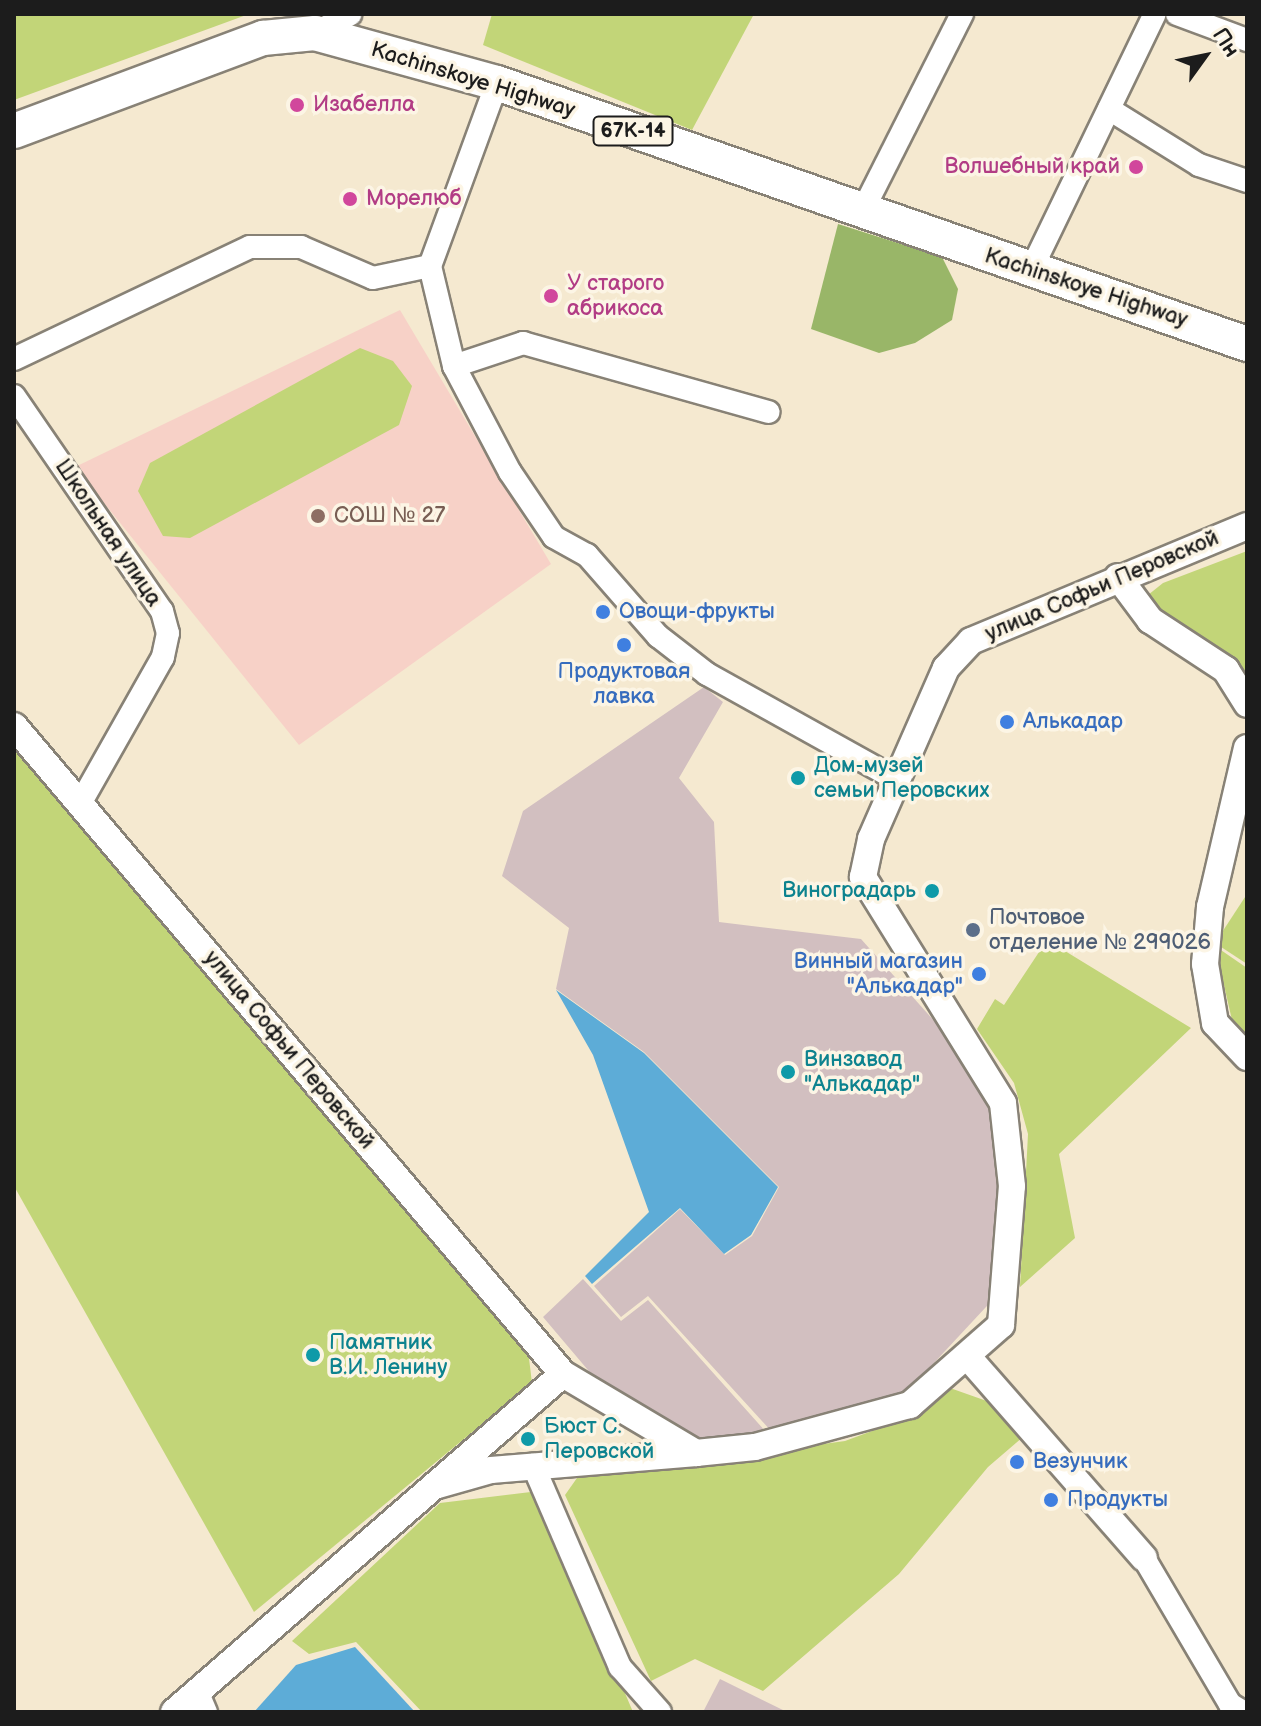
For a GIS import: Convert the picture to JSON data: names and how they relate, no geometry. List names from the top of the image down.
{
  "streets": {
    "main road": ["Kachinskoye Highway", "67К-14"],
    "street": ["Школьная улица", "улица Софьи Перовской"]
  },
  "crossings": [
    ["Школьная улица", "улица Софьи Перовской"]
  ],
  "places": [
    "Изабелла",
    "Волшебный край",
    "Морелюб",
    "У старого абрикоса",
    "СОШ № 27",
    "Овощи-фрукты",
    "Продуктовая лавка",
    "Алькадар",
    "Дом-музей семьи Перовских",
    "Виноградарь",
    "Почтовое отделение № 299026",
    "Винный магазин \"Алькадар\"",
    "Винзавод \"Алькадар\"",
    "Памятник В.И. Ленину",
    "Бюст С. Перовской",
    "Везунчик",
    "Продукты"
  ],
  "north": "top right"
}
